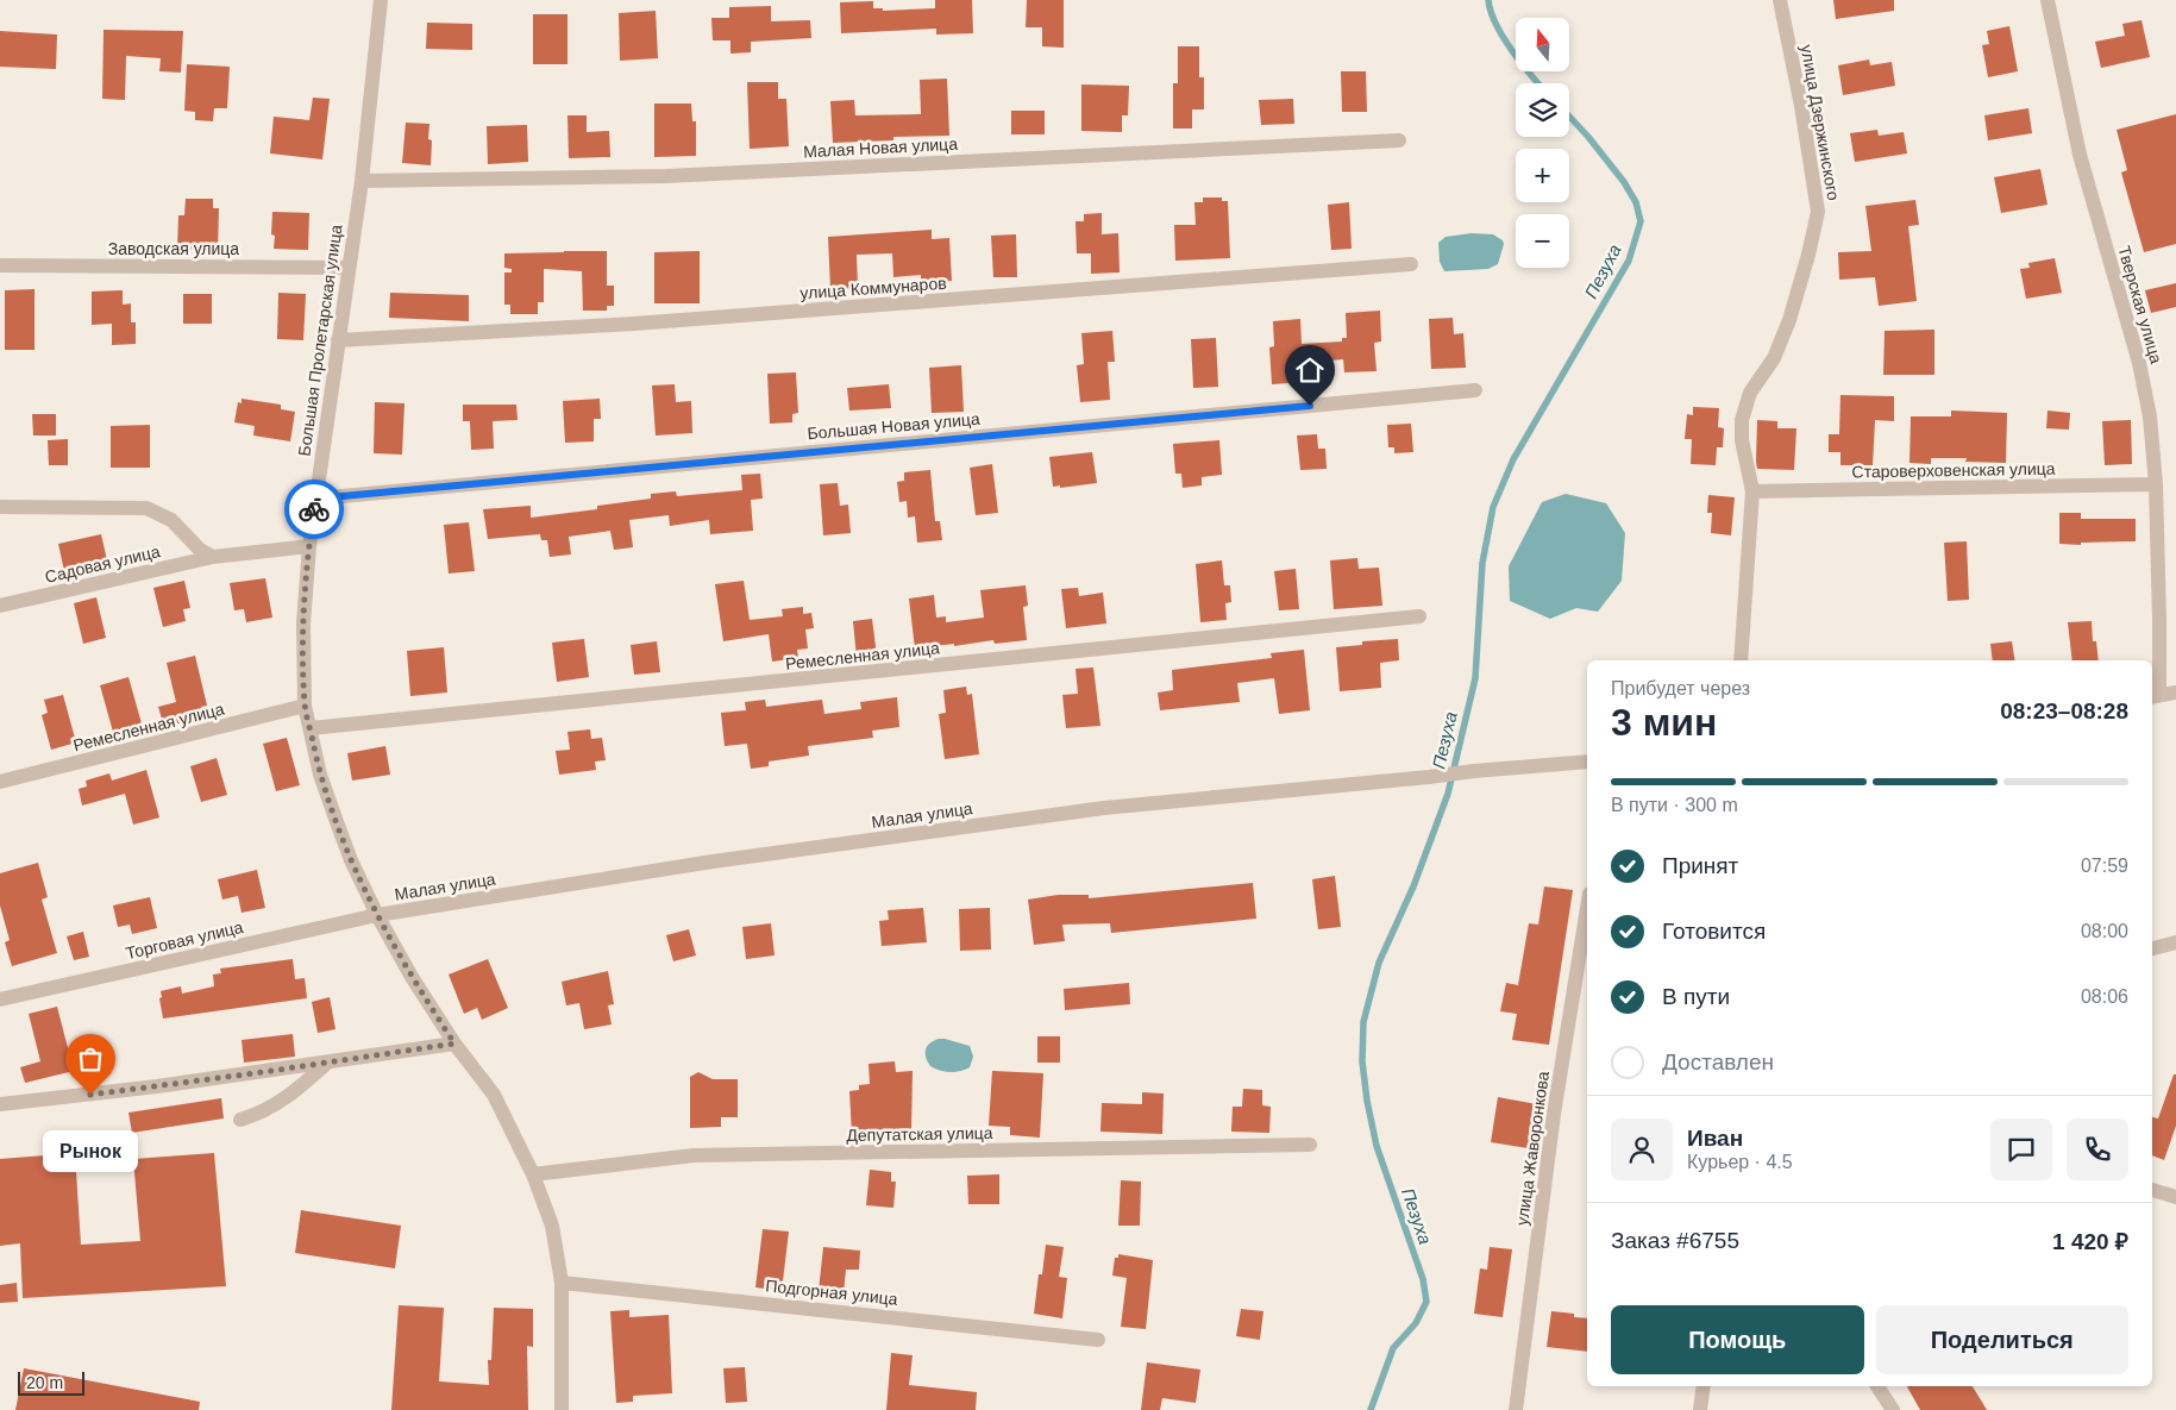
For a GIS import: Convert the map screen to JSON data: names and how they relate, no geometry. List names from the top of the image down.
{
  "streets": {
    "street": [
      "улица Дзержинского",
      "Малая Новая улица",
      "Заводская улица",
      "улица Коммунаров",
      "Тверская улица",
      "Большая Пролетарская улица",
      "Большая Новая улица",
      "Староверховенская улица",
      "Садовая улица",
      "Ремесленная улица",
      "Малая улица",
      "Торговая улица",
      "Депутатская улица",
      "улица Жаворонкова",
      "Подгорная улица"
    ]
  },
  "crossings": [
    ["улица Дзержинского", "Староверховенская улица"],
    ["Малая Новая улица", "Большая Пролетарская улица"],
    ["Заводская улица", "Большая Пролетарская улица"],
    ["улица Коммунаров", "Большая Пролетарская улица"],
    ["Тверская улица", "Староверховенская улица"],
    ["Большая Пролетарская улица", "Большая Новая улица"],
    ["Большая Пролетарская улица", "Ремесленная улица"],
    ["Большая Пролетарская улица", "Малая улица"],
    ["Большая Пролетарская улица", "Торговая улица"],
    ["Большая Пролетарская улица", "Депутатская улица"],
    ["Большая Пролетарская улица", "Подгорная улица"],
    ["Малая улица", "Торговая улица"]
  ],
  "water": ["Пезуха"],
  "places": ["Рынок"],
  "scale_bar": "20 m",
  "north": "top",
  "page": {
    "map_buttons": ["+", "−"],
    "heading": ["3 мин", "Прибудет через", "08:23–08:28"],
    "panel": [
      "Иван",
      "Курьер · 4.5",
      "Заказ #6755",
      "1 420 ₽"
    ],
    "bar": "В пути · 300 m",
    "list": [
      ["Принят", "07:59"],
      ["Готовится", "08:00"],
      ["В пути", "08:06"],
      "Доставлен"
    ],
    "bubble": "Рынок",
    "buttons": ["Помощь", "Поделиться"],
    "scale": "20 m"
  }
}
